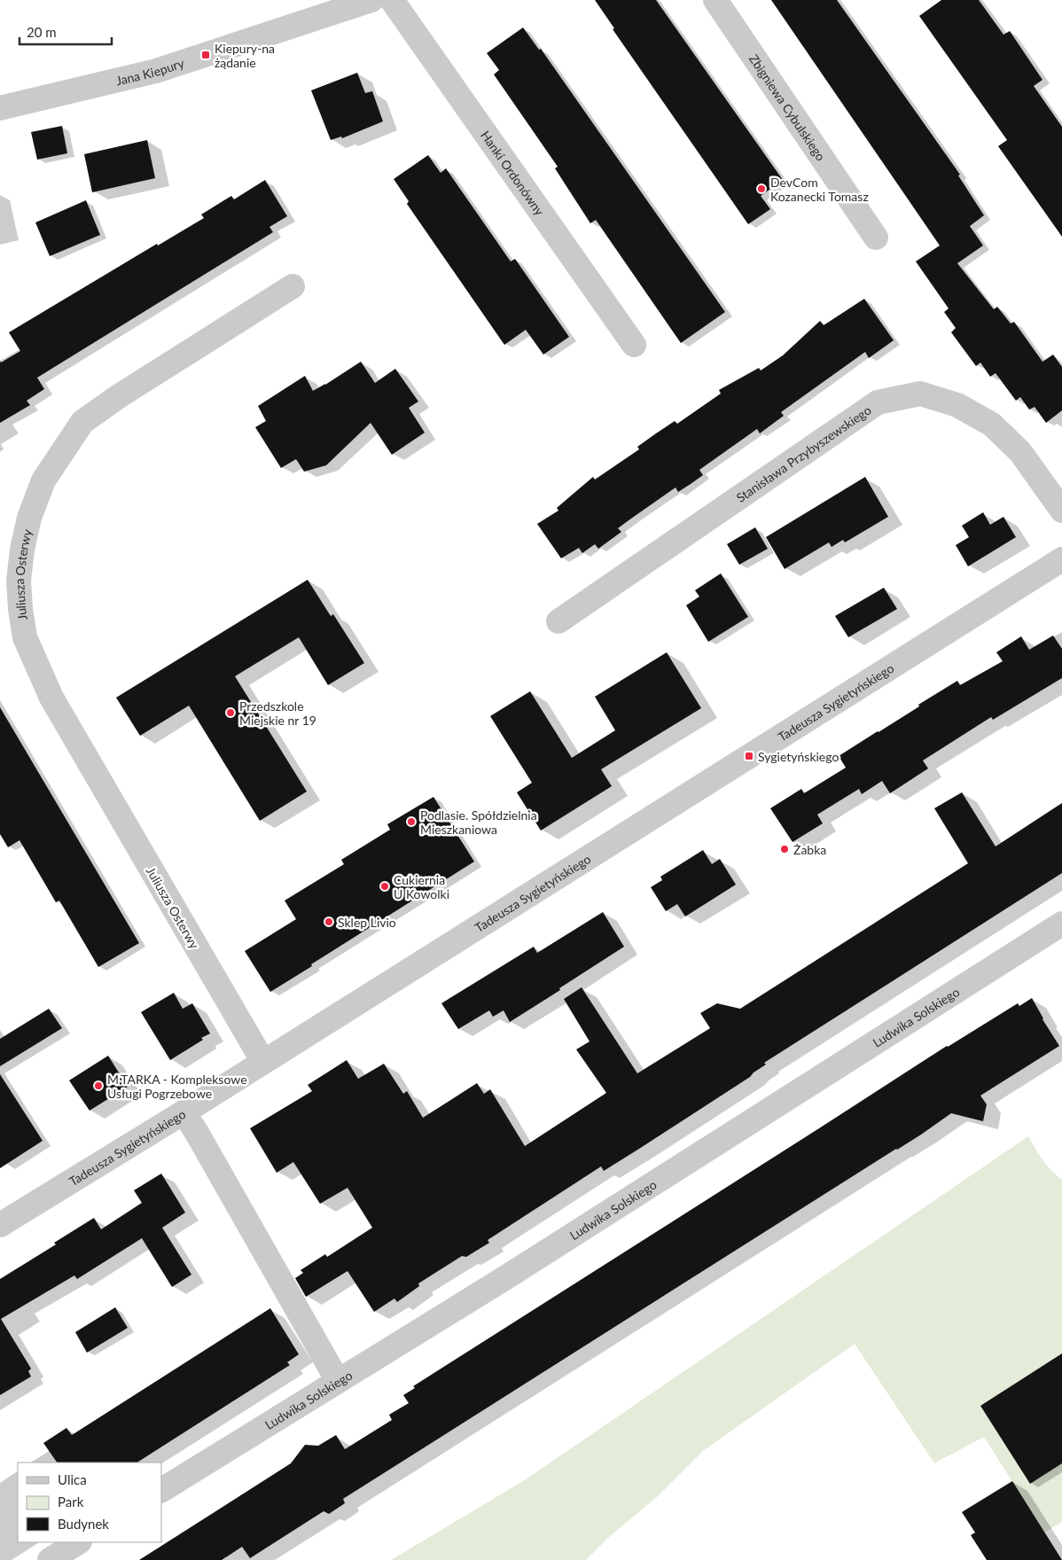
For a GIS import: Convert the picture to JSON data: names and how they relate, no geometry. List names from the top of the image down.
{
  "streets": {
    "street": [
      "Jana Kiepury",
      "Zbigniewa Cybulskiego",
      "Hanki Ordonówny",
      "Stanisława Przybyszewskiego",
      "Juliusza Osterwy",
      "Tadeusza Sygietyńskiego",
      "Ludwika Solskiego"
    ]
  },
  "crossings": [
    ["Juliusza Osterwy", "Tadeusza Sygietyńskiego"]
  ],
  "places": {
    "transit": ["Kiepury-na żądanie", "Sygietyńskiego"],
    "other": [
      "DevCom Kozanecki Tomasz",
      "Przedszkole Miejskie nr 19",
      "Podlasie. Spółdzielnia Mieszkaniowa",
      "Żabka",
      "Cukiernia U Kowolki",
      "Sklep Livio",
      "M.TARKA - Kompleksowe Usługi Pogrzebowe"
    ]
  },
  "legend": ["Ulica", "Park", "Budynek"],
  "scale_bar": "20 m"
}
